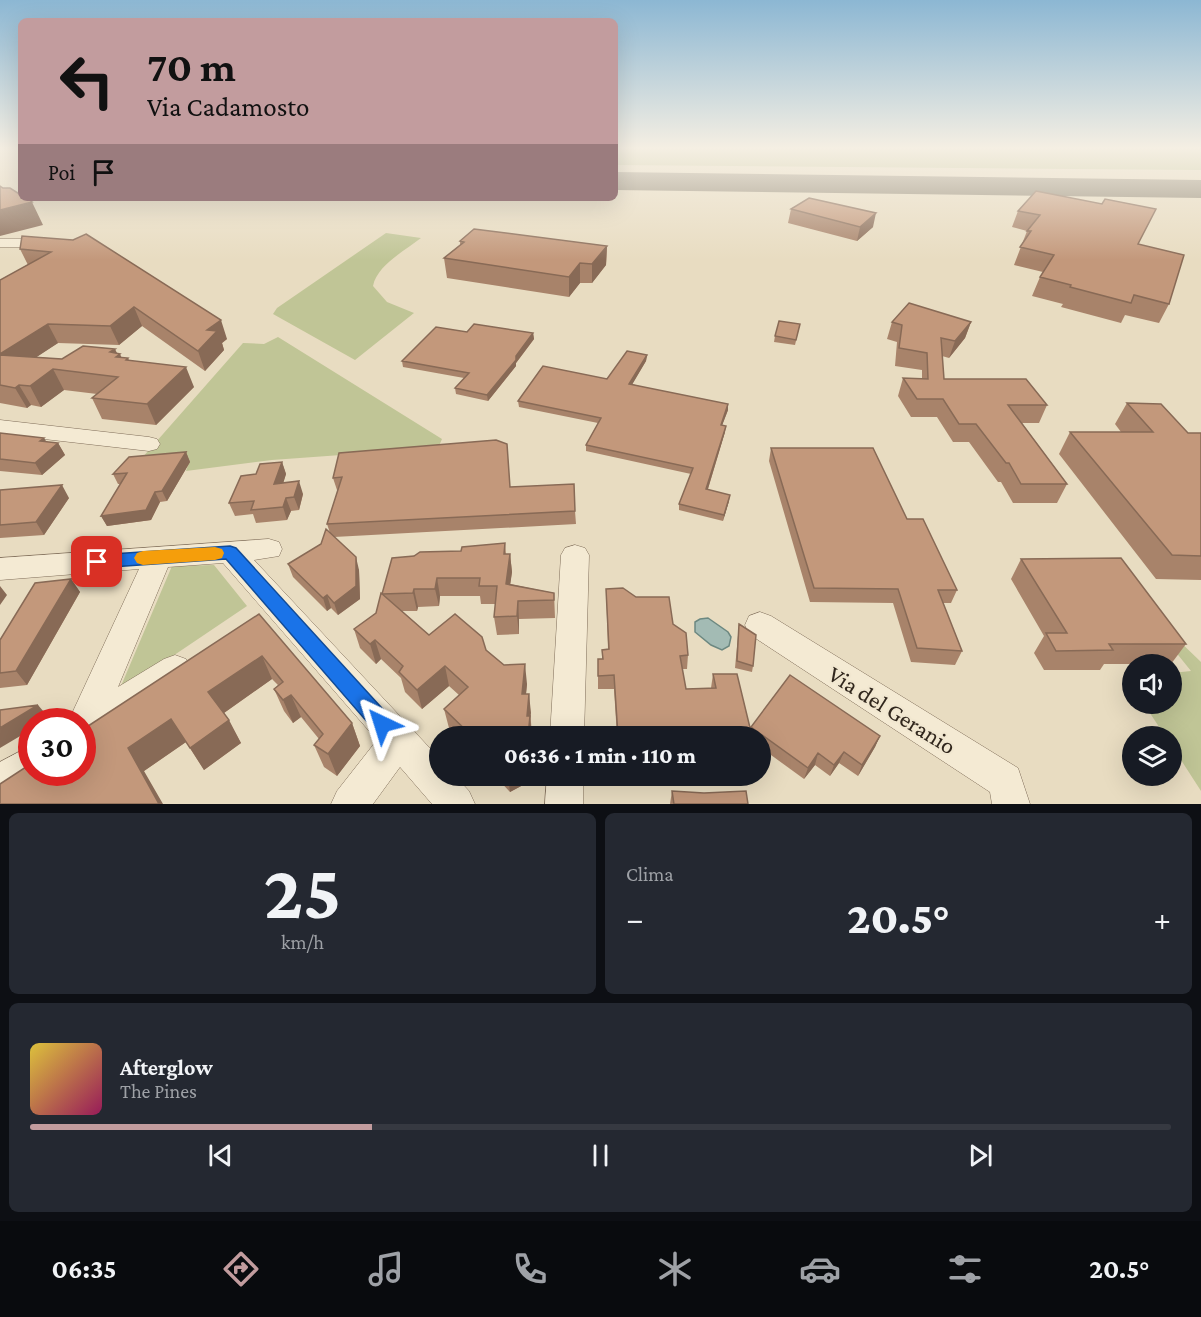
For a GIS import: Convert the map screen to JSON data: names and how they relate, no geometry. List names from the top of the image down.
{
  "streets": {
    "street": ["Via del Geranio"]
  },
  "page": {
    "turn": ["70 m", "Via Cadamosto"],
    "then": "Poi",
    "limit": "30",
    "trip": "06:36 · 1 min · 110 m",
    "tile": [
      ["25", "km/h"],
      "Clima"
    ],
    "heat": ["−", "20.5°", "+"],
    "song": ["Afterglow", "The Pines"],
    "tabs": ["06:35", "20.5°"]
  }
}
